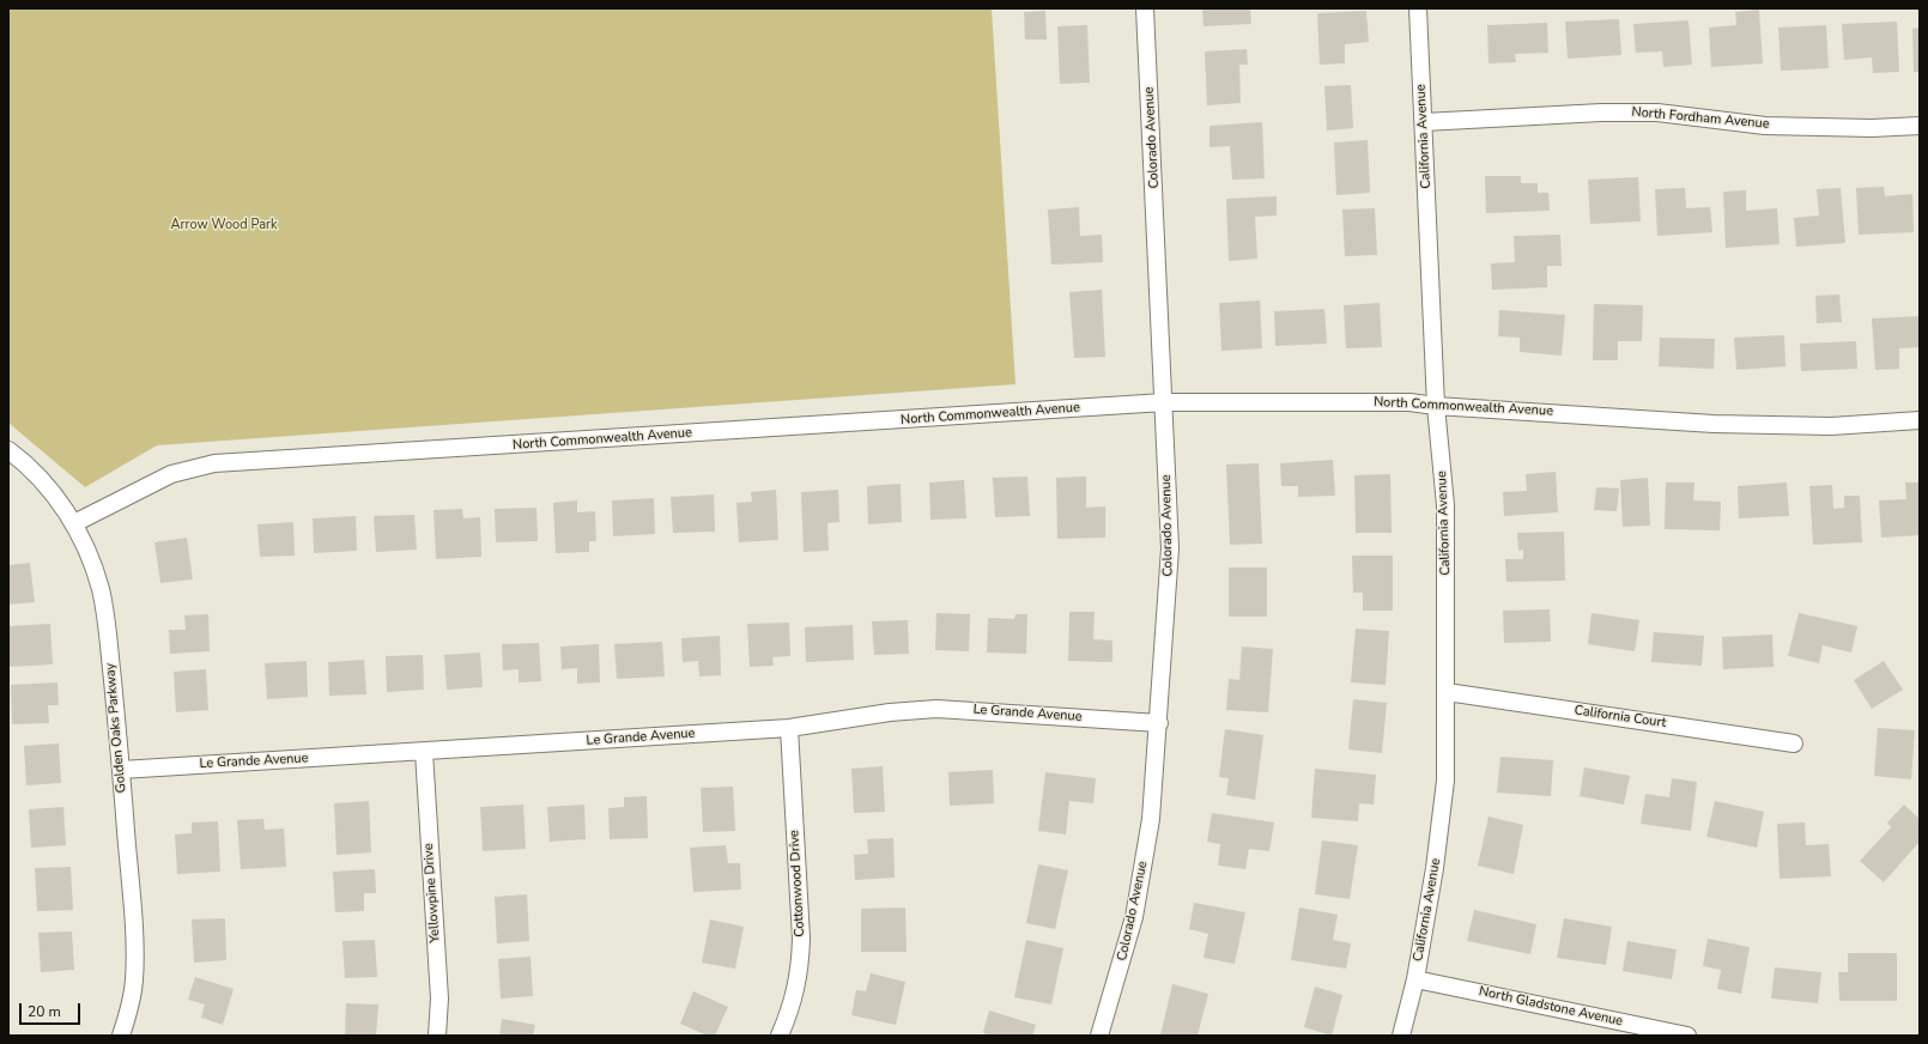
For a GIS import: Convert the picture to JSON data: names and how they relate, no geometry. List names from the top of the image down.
{
  "streets": {
    "street": [
      "North Fordham Avenue",
      "California Avenue",
      "Colorado Avenue",
      "North Commonwealth Avenue",
      "Le Grande Avenue",
      "California Court",
      "Golden Oaks Parkway",
      "Cottonwood Drive",
      "Yellowpine Drive",
      "North Gladstone Avenue"
    ]
  },
  "crossings": [
    ["North Fordham Avenue", "California Avenue"],
    ["California Avenue", "North Commonwealth Avenue"],
    ["California Avenue", "California Court"],
    ["California Avenue", "North Gladstone Avenue"],
    ["Colorado Avenue", "North Commonwealth Avenue"],
    ["Colorado Avenue", "Le Grande Avenue"],
    ["North Commonwealth Avenue", "Golden Oaks Parkway"],
    ["Le Grande Avenue", "Golden Oaks Parkway"],
    ["Le Grande Avenue", "Cottonwood Drive"],
    ["Le Grande Avenue", "Yellowpine Drive"]
  ],
  "parks": ["Arrow Wood Park"],
  "scale_bar": "20 m"
}
